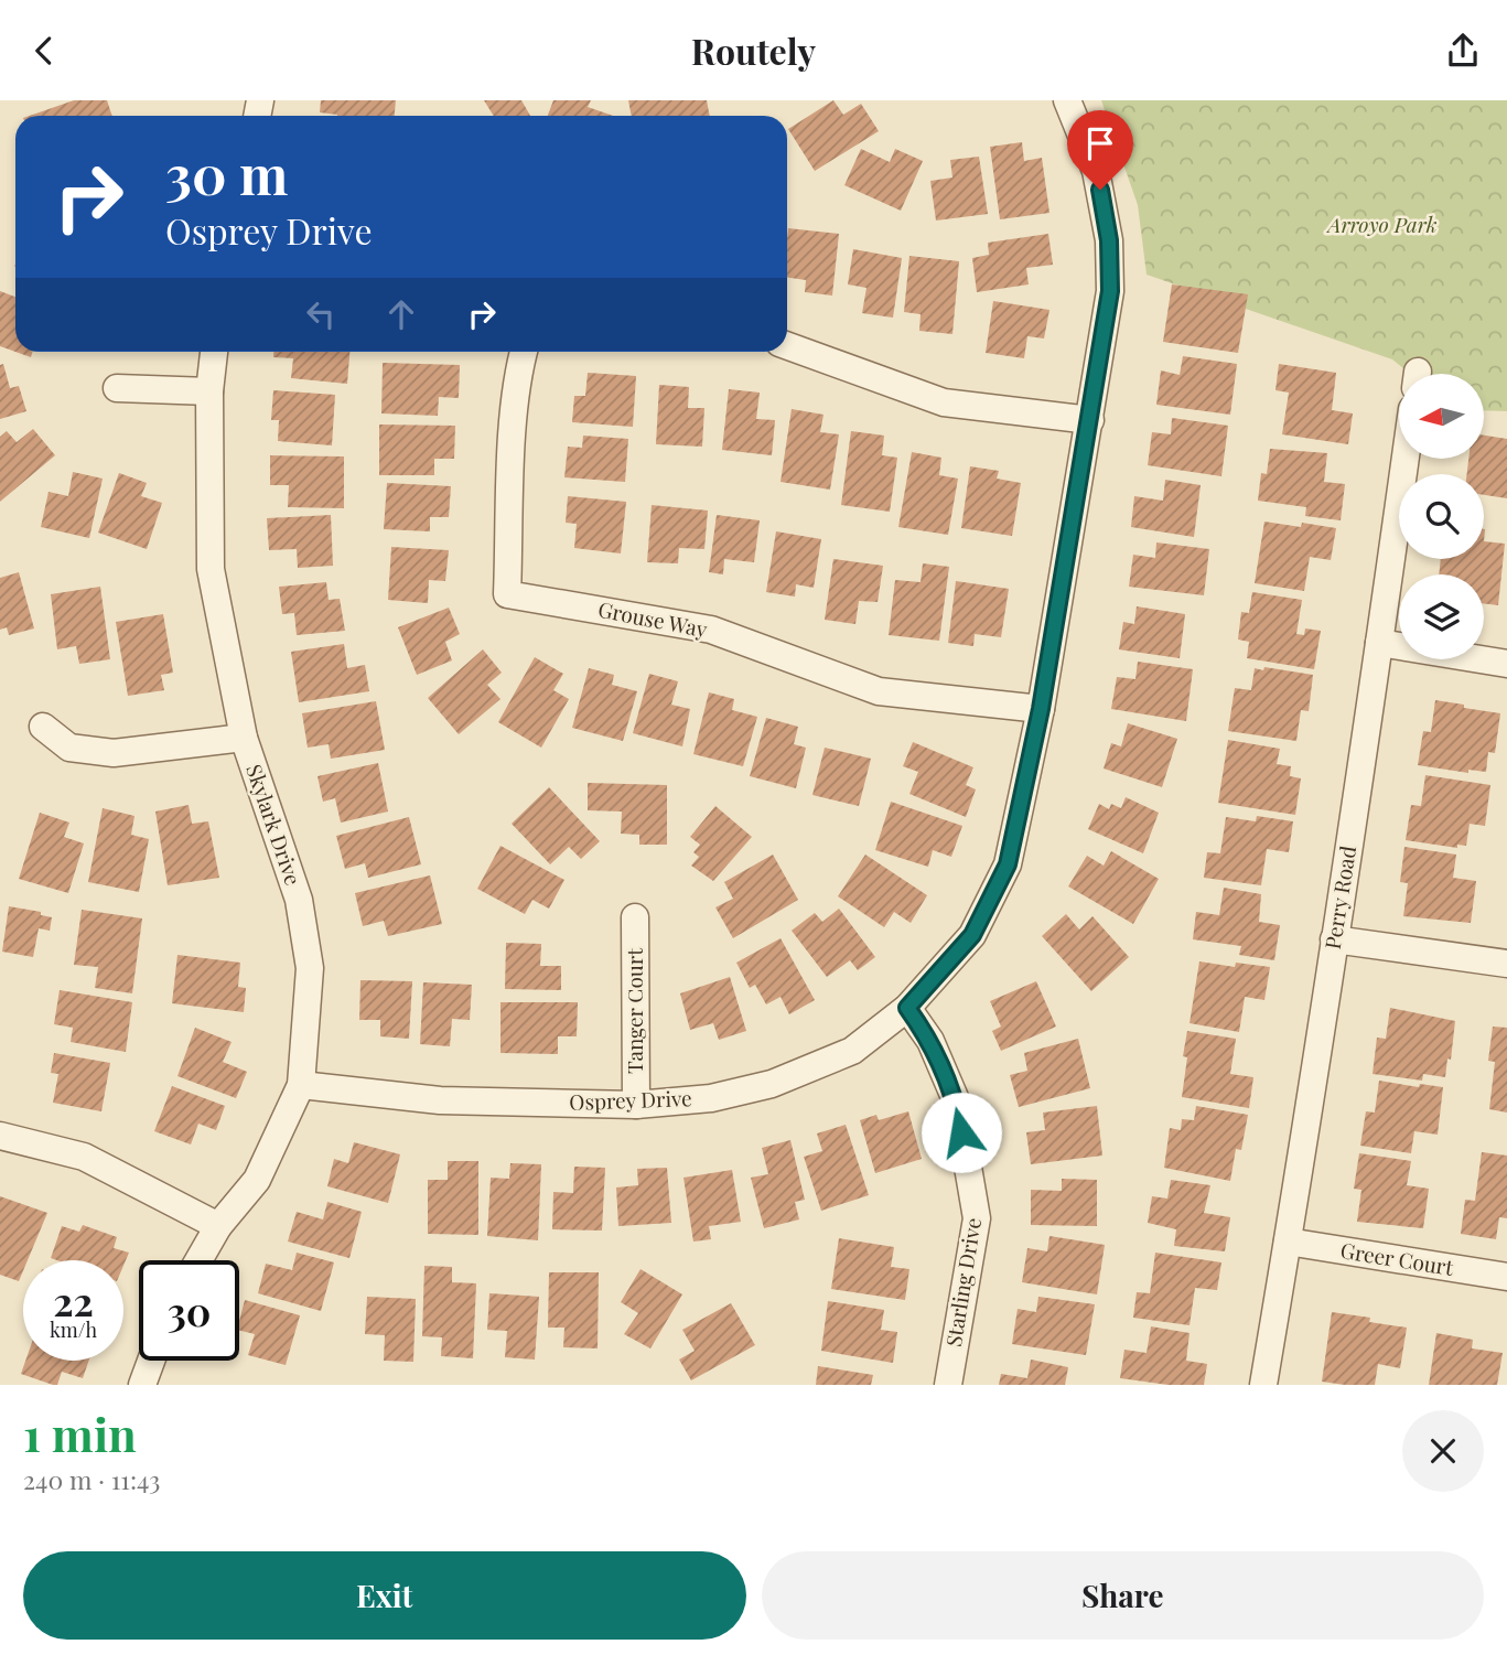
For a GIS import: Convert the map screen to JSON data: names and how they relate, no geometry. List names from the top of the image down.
{
  "streets": {
    "street": [
      "Grouse Way",
      "Skylark Drive",
      "Perry Road",
      "Tanger Court",
      "Osprey Drive",
      "Greer Court",
      "Starling Drive"
    ]
  },
  "crossings": [
    ["Grouse Way", "Osprey Drive"],
    ["Skylark Drive", "Osprey Drive"],
    ["Perry Road", "Greer Court"],
    ["Tanger Court", "Osprey Drive"],
    ["Osprey Drive", "Starling Drive"]
  ],
  "parks": ["Arroyo Park"],
  "north": "left",
  "page": {
    "header": "Routely",
    "turn": ["30 m", "Osprey Drive"],
    "speed": "22 km/h",
    "limit": "30",
    "heading": ["1 min", "240 m · 11:43"],
    "buttons": ["Exit", "Share"]
  }
}
